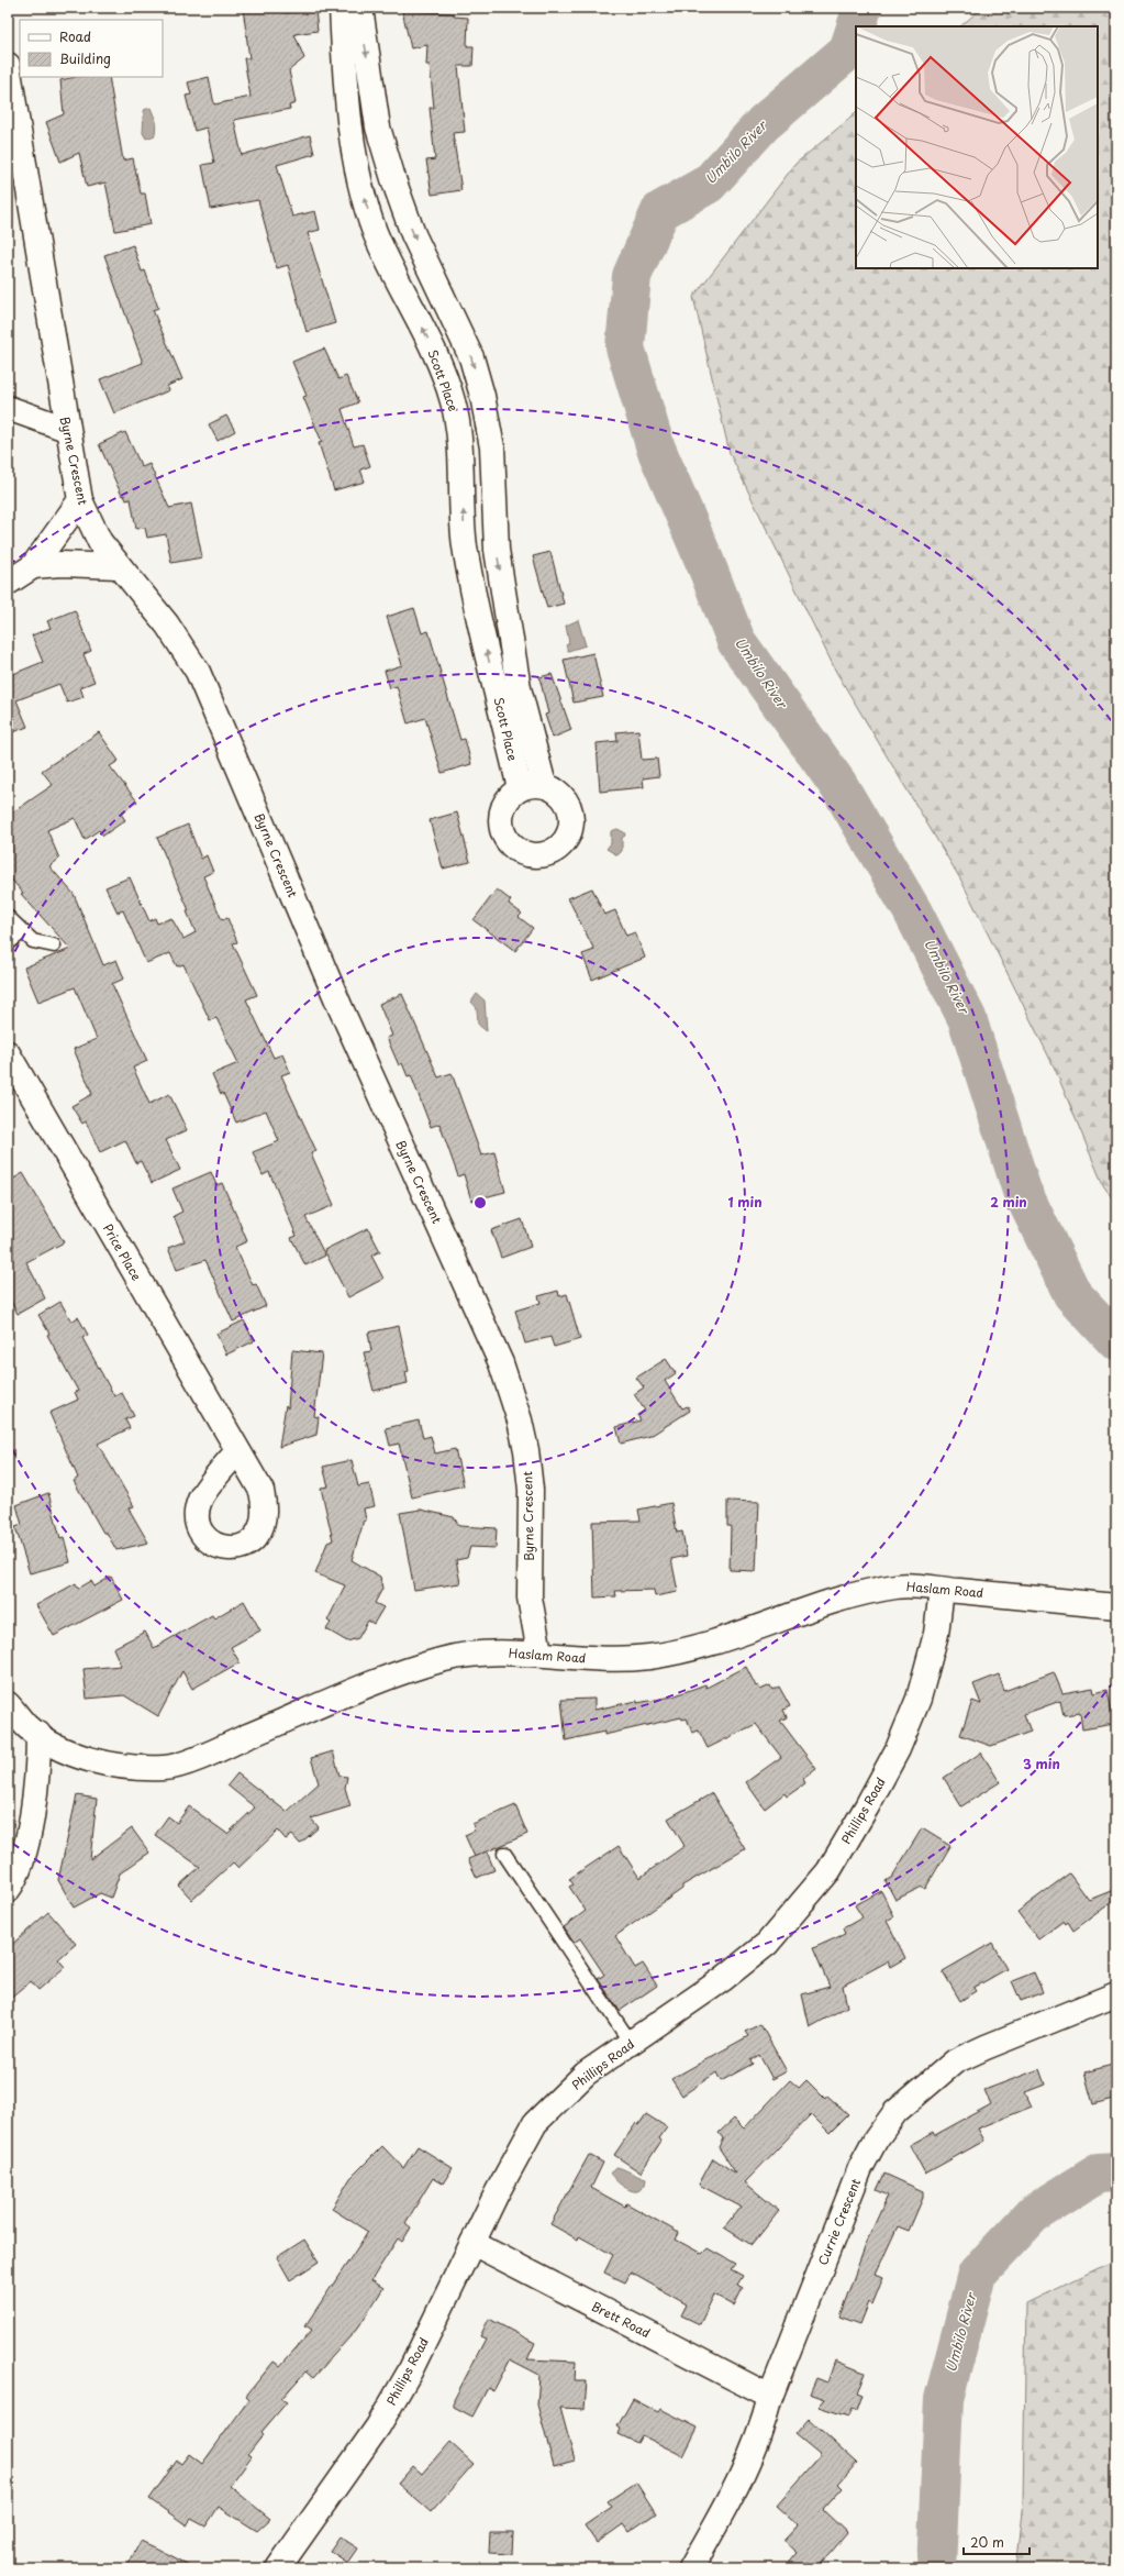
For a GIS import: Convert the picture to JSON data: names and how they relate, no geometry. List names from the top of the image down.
{
  "streets": {
    "street": [
      "Scott Place",
      "Byrne Crescent",
      "Price Place",
      "Haslam Road",
      "Phillips Road",
      "Currie Crescent",
      "Brett Road"
    ]
  },
  "crossings": [
    ["Byrne Crescent", "Haslam Road"],
    ["Haslam Road", "Phillips Road"],
    ["Phillips Road", "Brett Road"],
    ["Currie Crescent", "Brett Road"]
  ],
  "water": ["Umbilo River"],
  "legend": ["Road", "Building"],
  "scale_bar": "20 m",
  "rings": ["1 min", "2 min", "3 min"]
}
